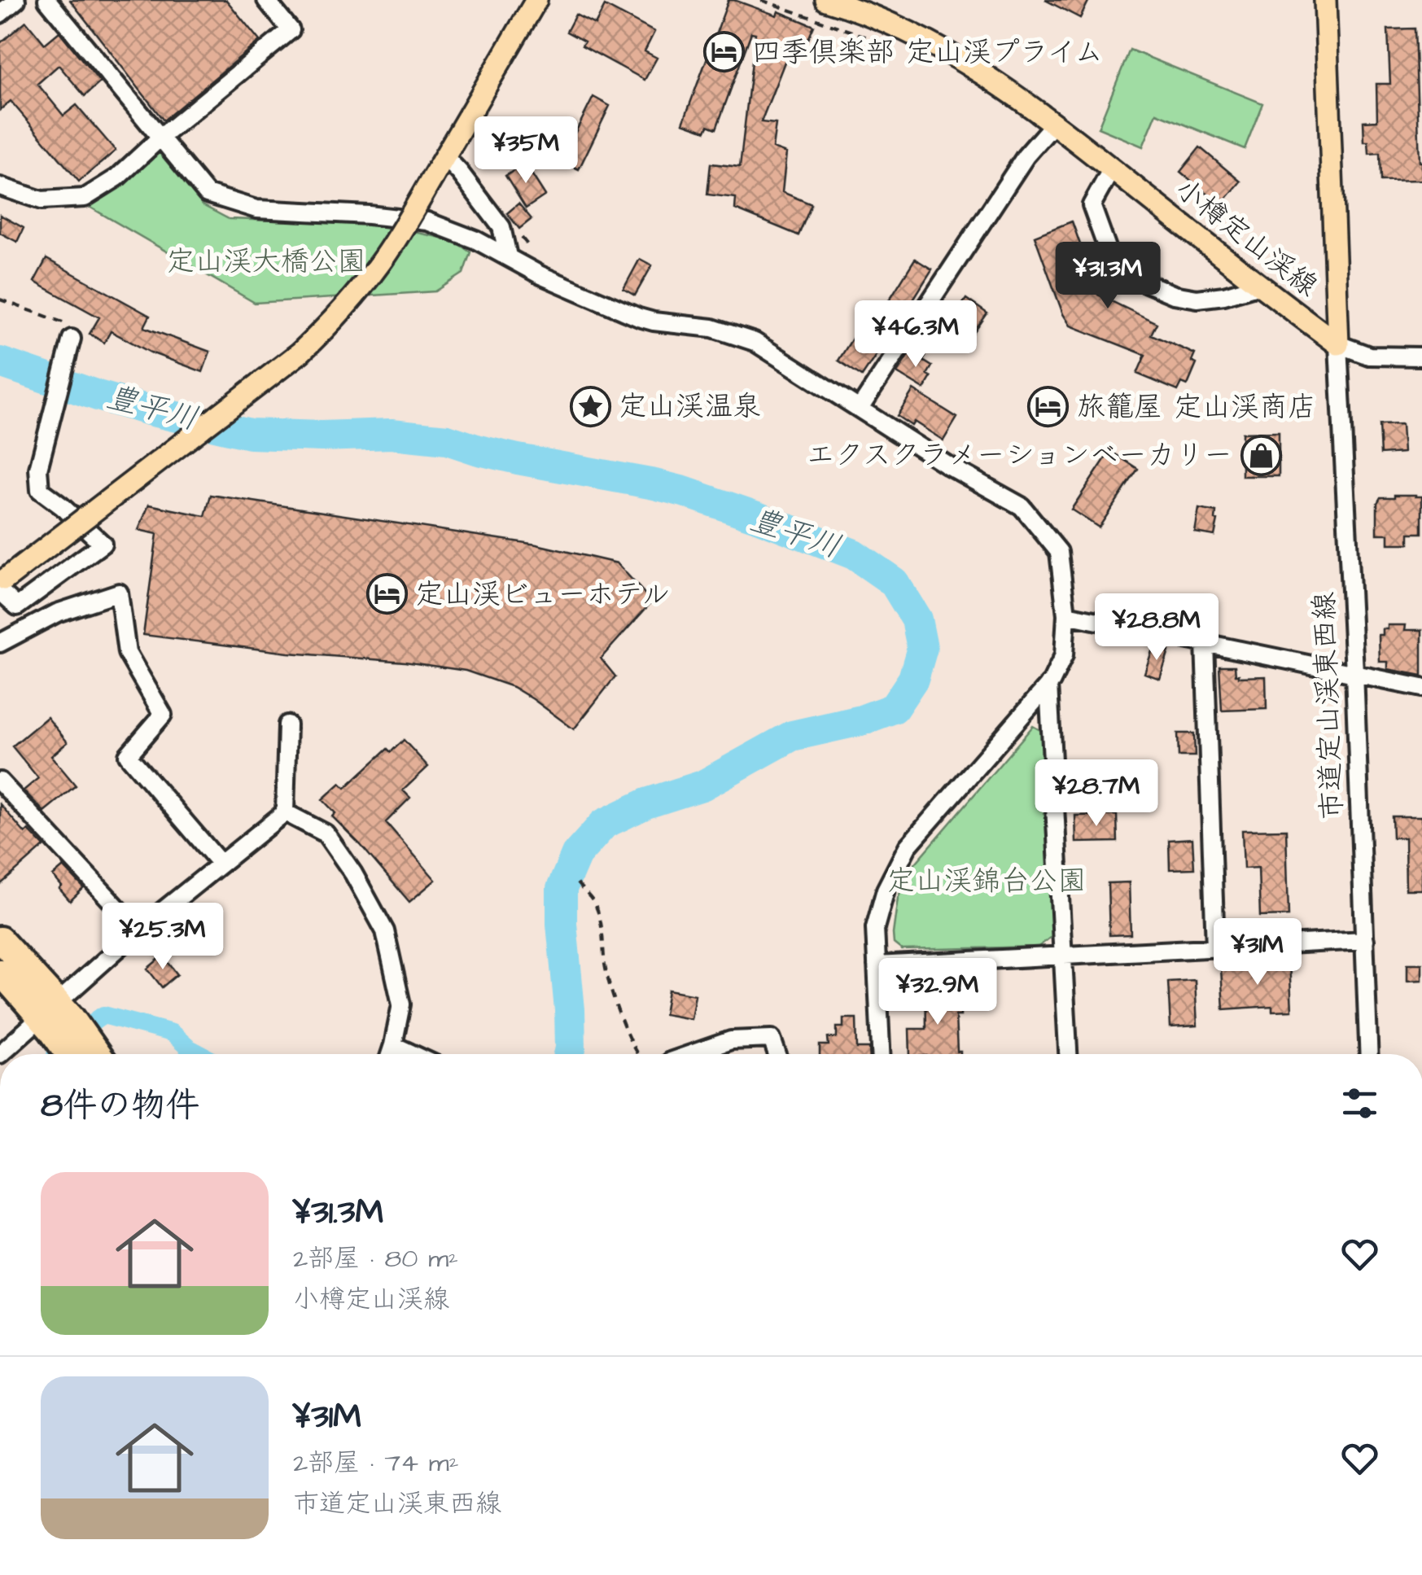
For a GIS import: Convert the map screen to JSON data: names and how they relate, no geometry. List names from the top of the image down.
{
  "streets": {
    "main road": ["小樽定山渓線"],
    "street": ["市道定山渓東西線"]
  },
  "crossings": [
    ["小樽定山渓線", "市道定山渓東西線"]
  ],
  "water": ["豊平川"],
  "parks": ["定山渓大橋公園", "定山渓錦台公園"],
  "places": {
    "hotel": ["四季倶楽部 定山渓プライム", "旅籠屋 定山渓商店", "定山渓ビューホテル"],
    "place": ["定山渓温泉"],
    "shop": ["エクスクラメーションベーカリー"]
  },
  "page": {
    "price": [
      "¥35M",
      "¥31.3M",
      "¥46.3M",
      "¥28.8M",
      "¥28.7M",
      "¥25.3M",
      "¥31M",
      "¥32.9M"
    ],
    "heading": "8件の物件",
    "list": [
      {
        "name": "¥31.3M",
        "note": "2部屋 · 80 m² · 小樽定山渓線"
      },
      {
        "name": "¥31M",
        "note": "2部屋 · 74 m² · 市道定山渓東西線"
      }
    ]
  }
}
